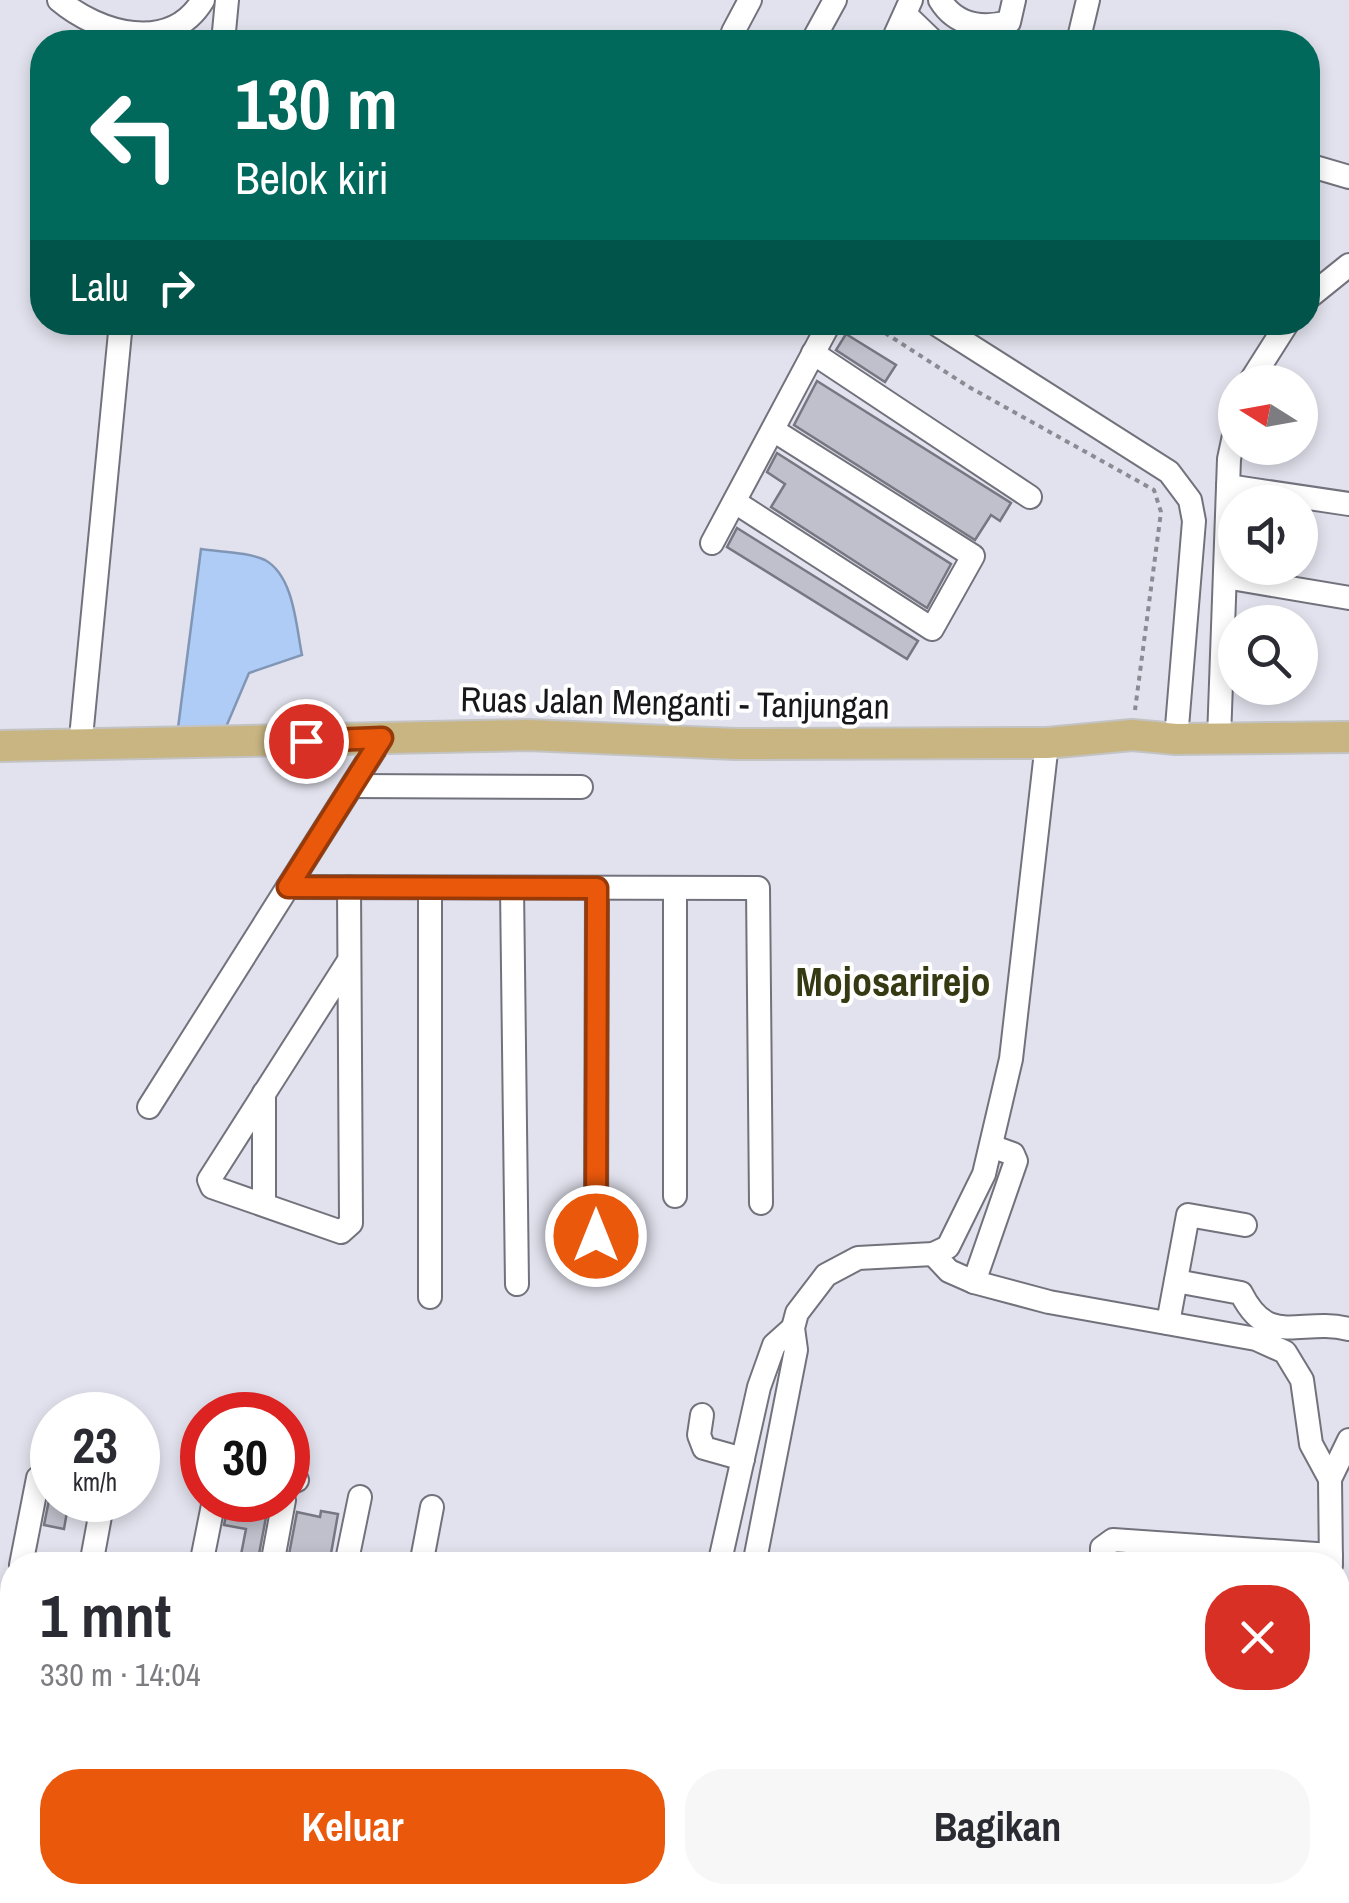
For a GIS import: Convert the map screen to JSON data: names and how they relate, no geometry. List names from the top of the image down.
{
  "streets": {
    "main road": ["Ruas Jalan Menganti - Tanjungan"]
  },
  "districts": ["Mojosarirejo"],
  "north": "left",
  "page": {
    "turn": ["130 m", "Belok kiri"],
    "then": "Lalu",
    "speed": "23 km/h",
    "limit": "30",
    "heading": ["1 mnt", "330 m · 14:04"],
    "buttons": ["Keluar", "Bagikan"]
  }
}
